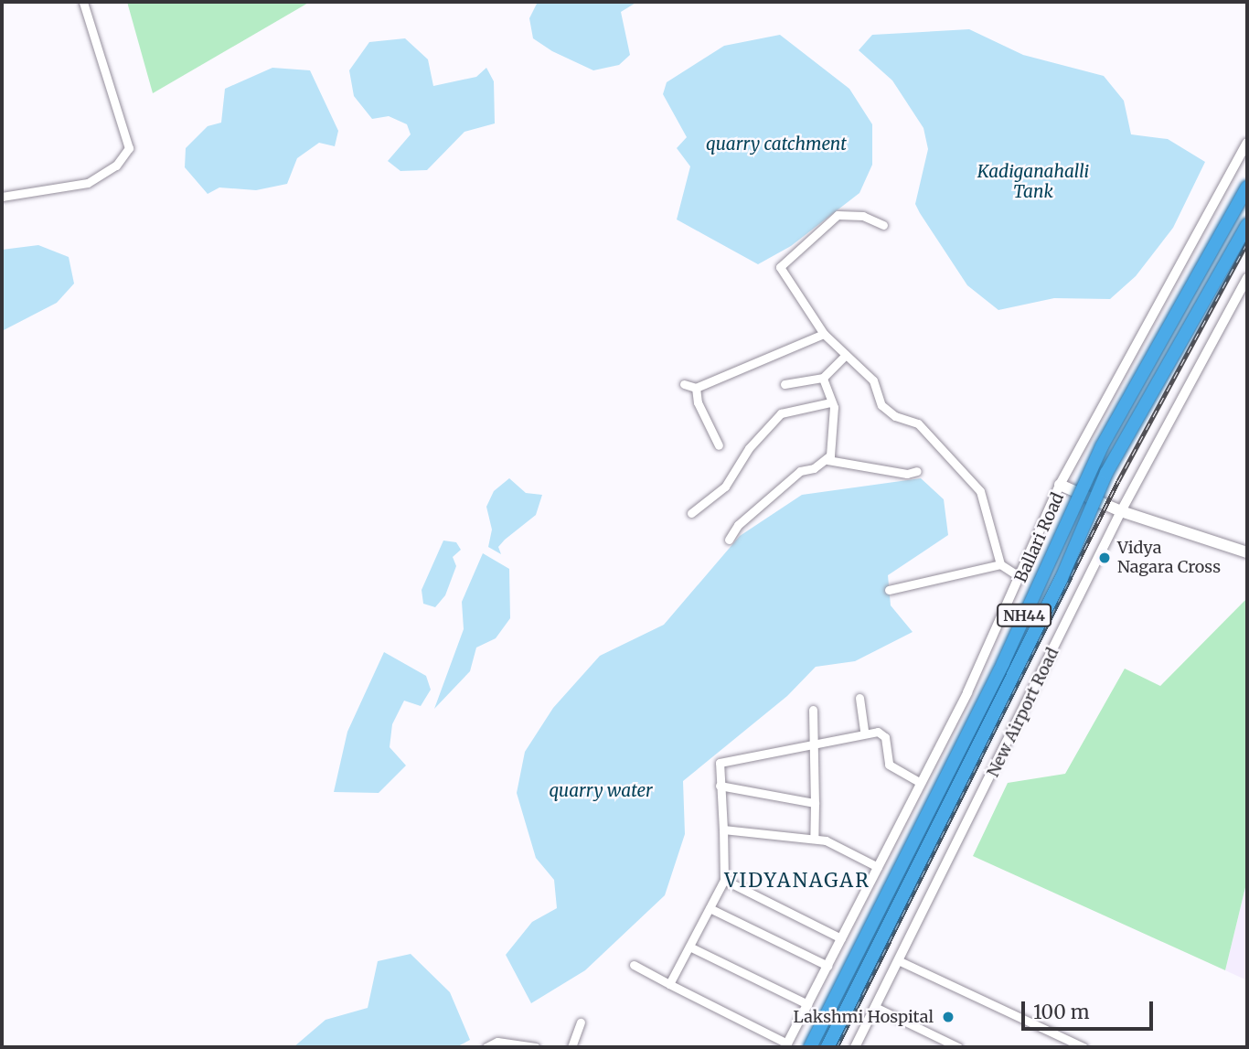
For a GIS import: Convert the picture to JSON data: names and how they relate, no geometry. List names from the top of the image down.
{
  "streets": {
    "highway": ["Ballari Road", "NH44"],
    "street": ["New Airport Road"]
  },
  "districts": ["VIDYANAGAR"],
  "water": ["quarry catchment", "Kadiganahalli Tank", "quarry water"],
  "places": ["Vidya Nagara Cross", "Lakshmi Hospital"],
  "scale_bar": "100 m"
}
